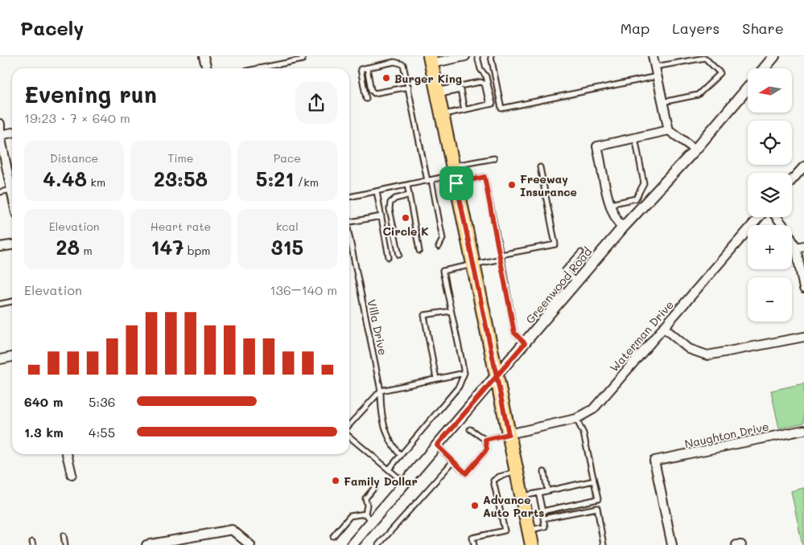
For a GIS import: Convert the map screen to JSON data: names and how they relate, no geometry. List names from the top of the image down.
{
  "streets": {
    "street": ["Greenwood Road", "Waterman Drive", "Naughton Drive"],
    "lane": ["Villa Drive"]
  },
  "places": [
    "Burger King",
    "Freeway Insurance",
    "Circle K",
    "Family Dollar",
    "Advance Auto Parts"
  ],
  "north": "left",
  "page": {
    "header": "Pacely",
    "nav": ["Map", "Layers", "Share"],
    "map_buttons": ["+", "−"],
    "heading": ["Evening run", "19:23 · 7 × 640 m"],
    "stats": [
      ["Distance", "4.48 km"],
      ["Time", "23:58"],
      ["Pace", "5:21 /km"],
      ["Elevation", "28 m"],
      ["Heart rate", "147 bpm"],
      ["kcal", "315"]
    ],
    "chart": ["Elevation", "136–140 m"],
    "list": [
      {
        "name": "640 m",
        "note": "5:36"
      },
      {
        "name": "1.3 km",
        "note": "4:55"
      }
    ]
  }
}
